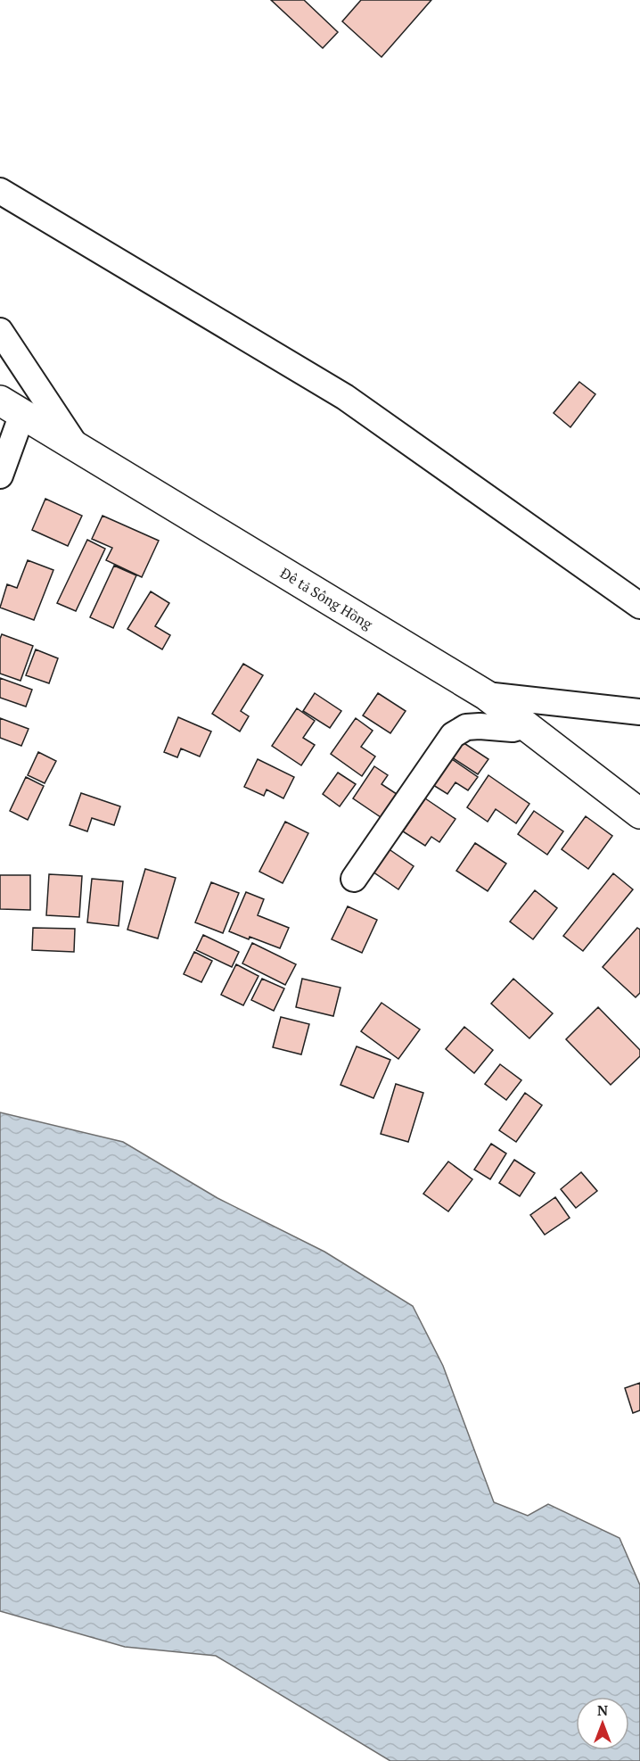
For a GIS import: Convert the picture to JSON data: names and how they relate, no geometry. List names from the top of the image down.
{
  "streets": {
    "main road": ["Đê tả Sông Hồng"]
  },
  "north": "top"
}
